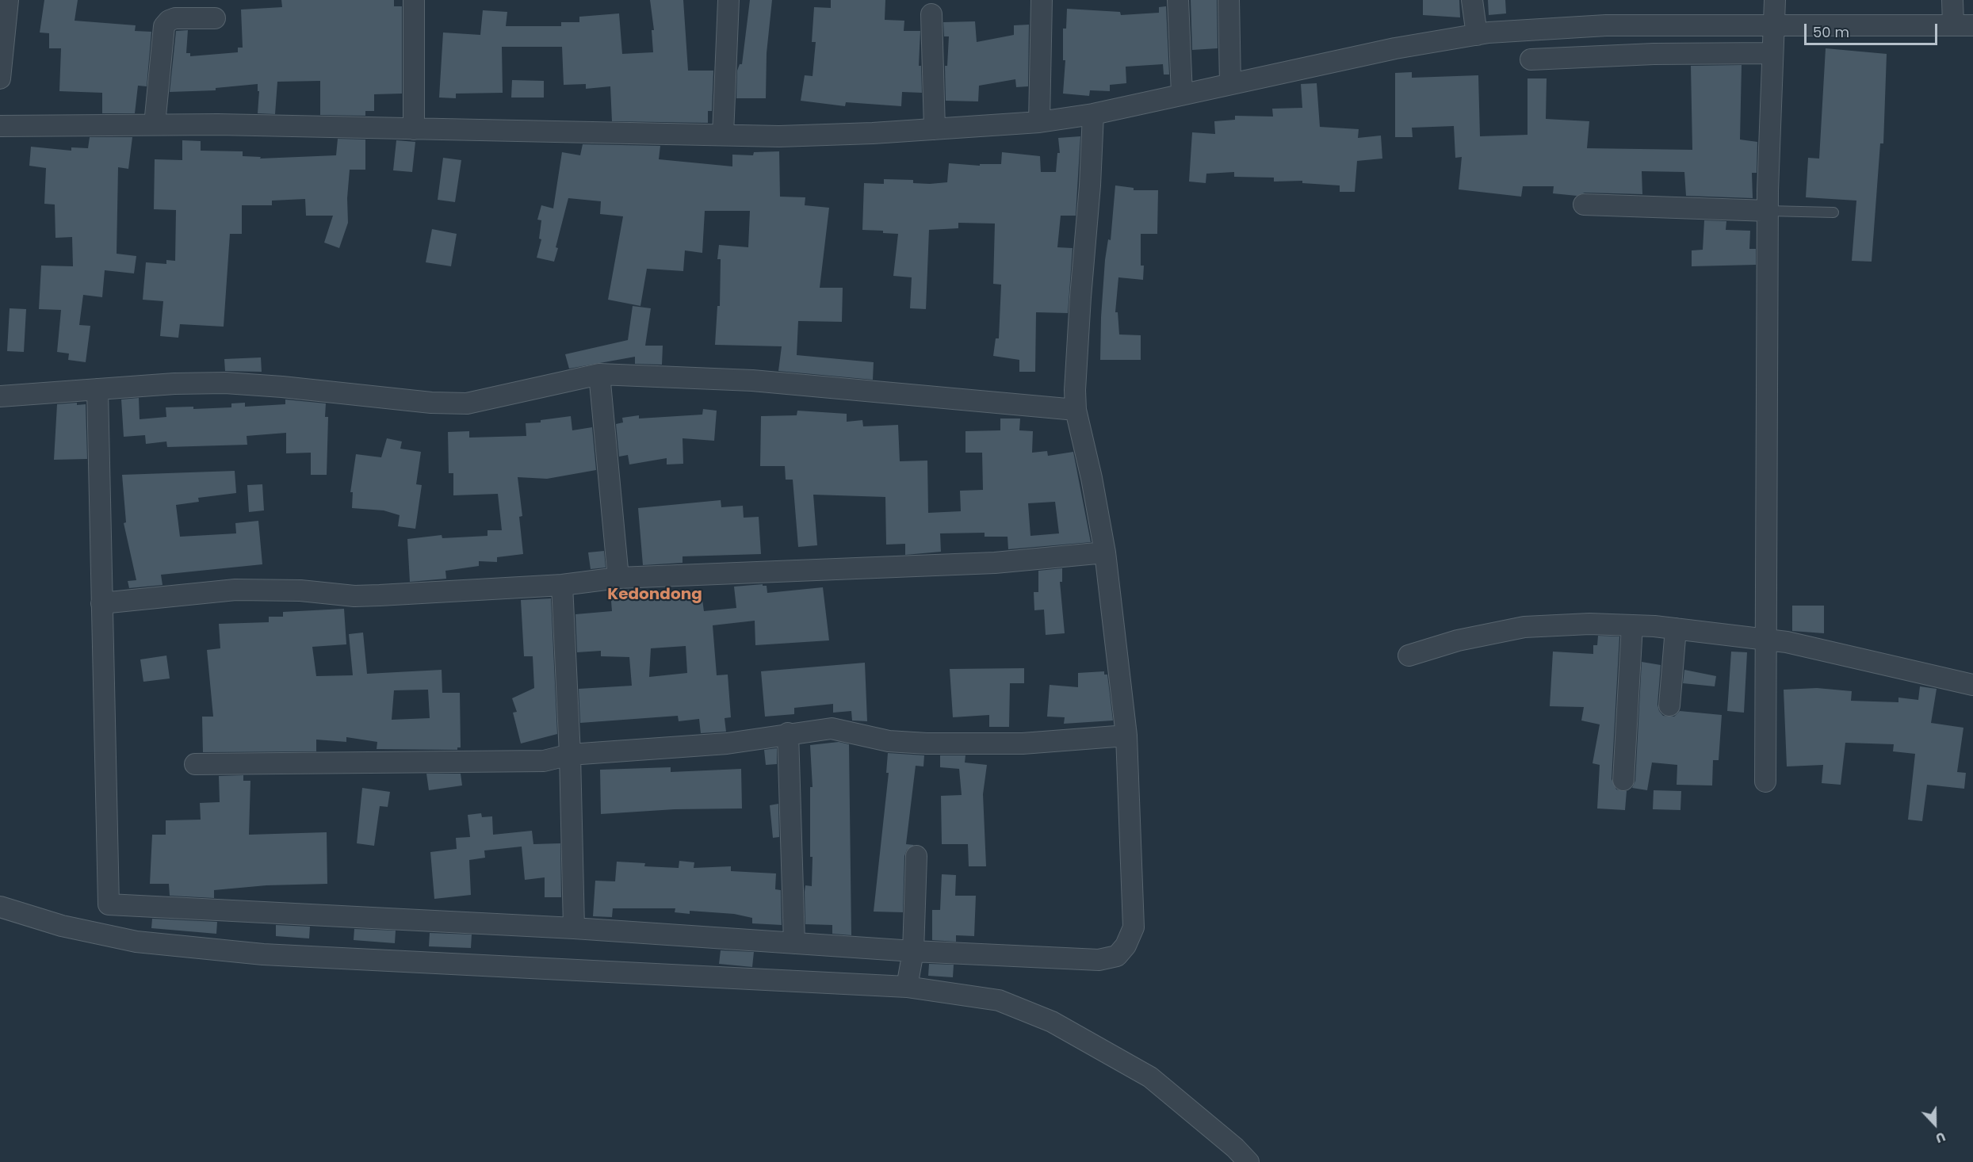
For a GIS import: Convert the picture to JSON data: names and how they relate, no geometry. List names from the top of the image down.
{
  "districts": ["Kedondong"],
  "scale_bar": "50 m",
  "north": "bottom"
}
